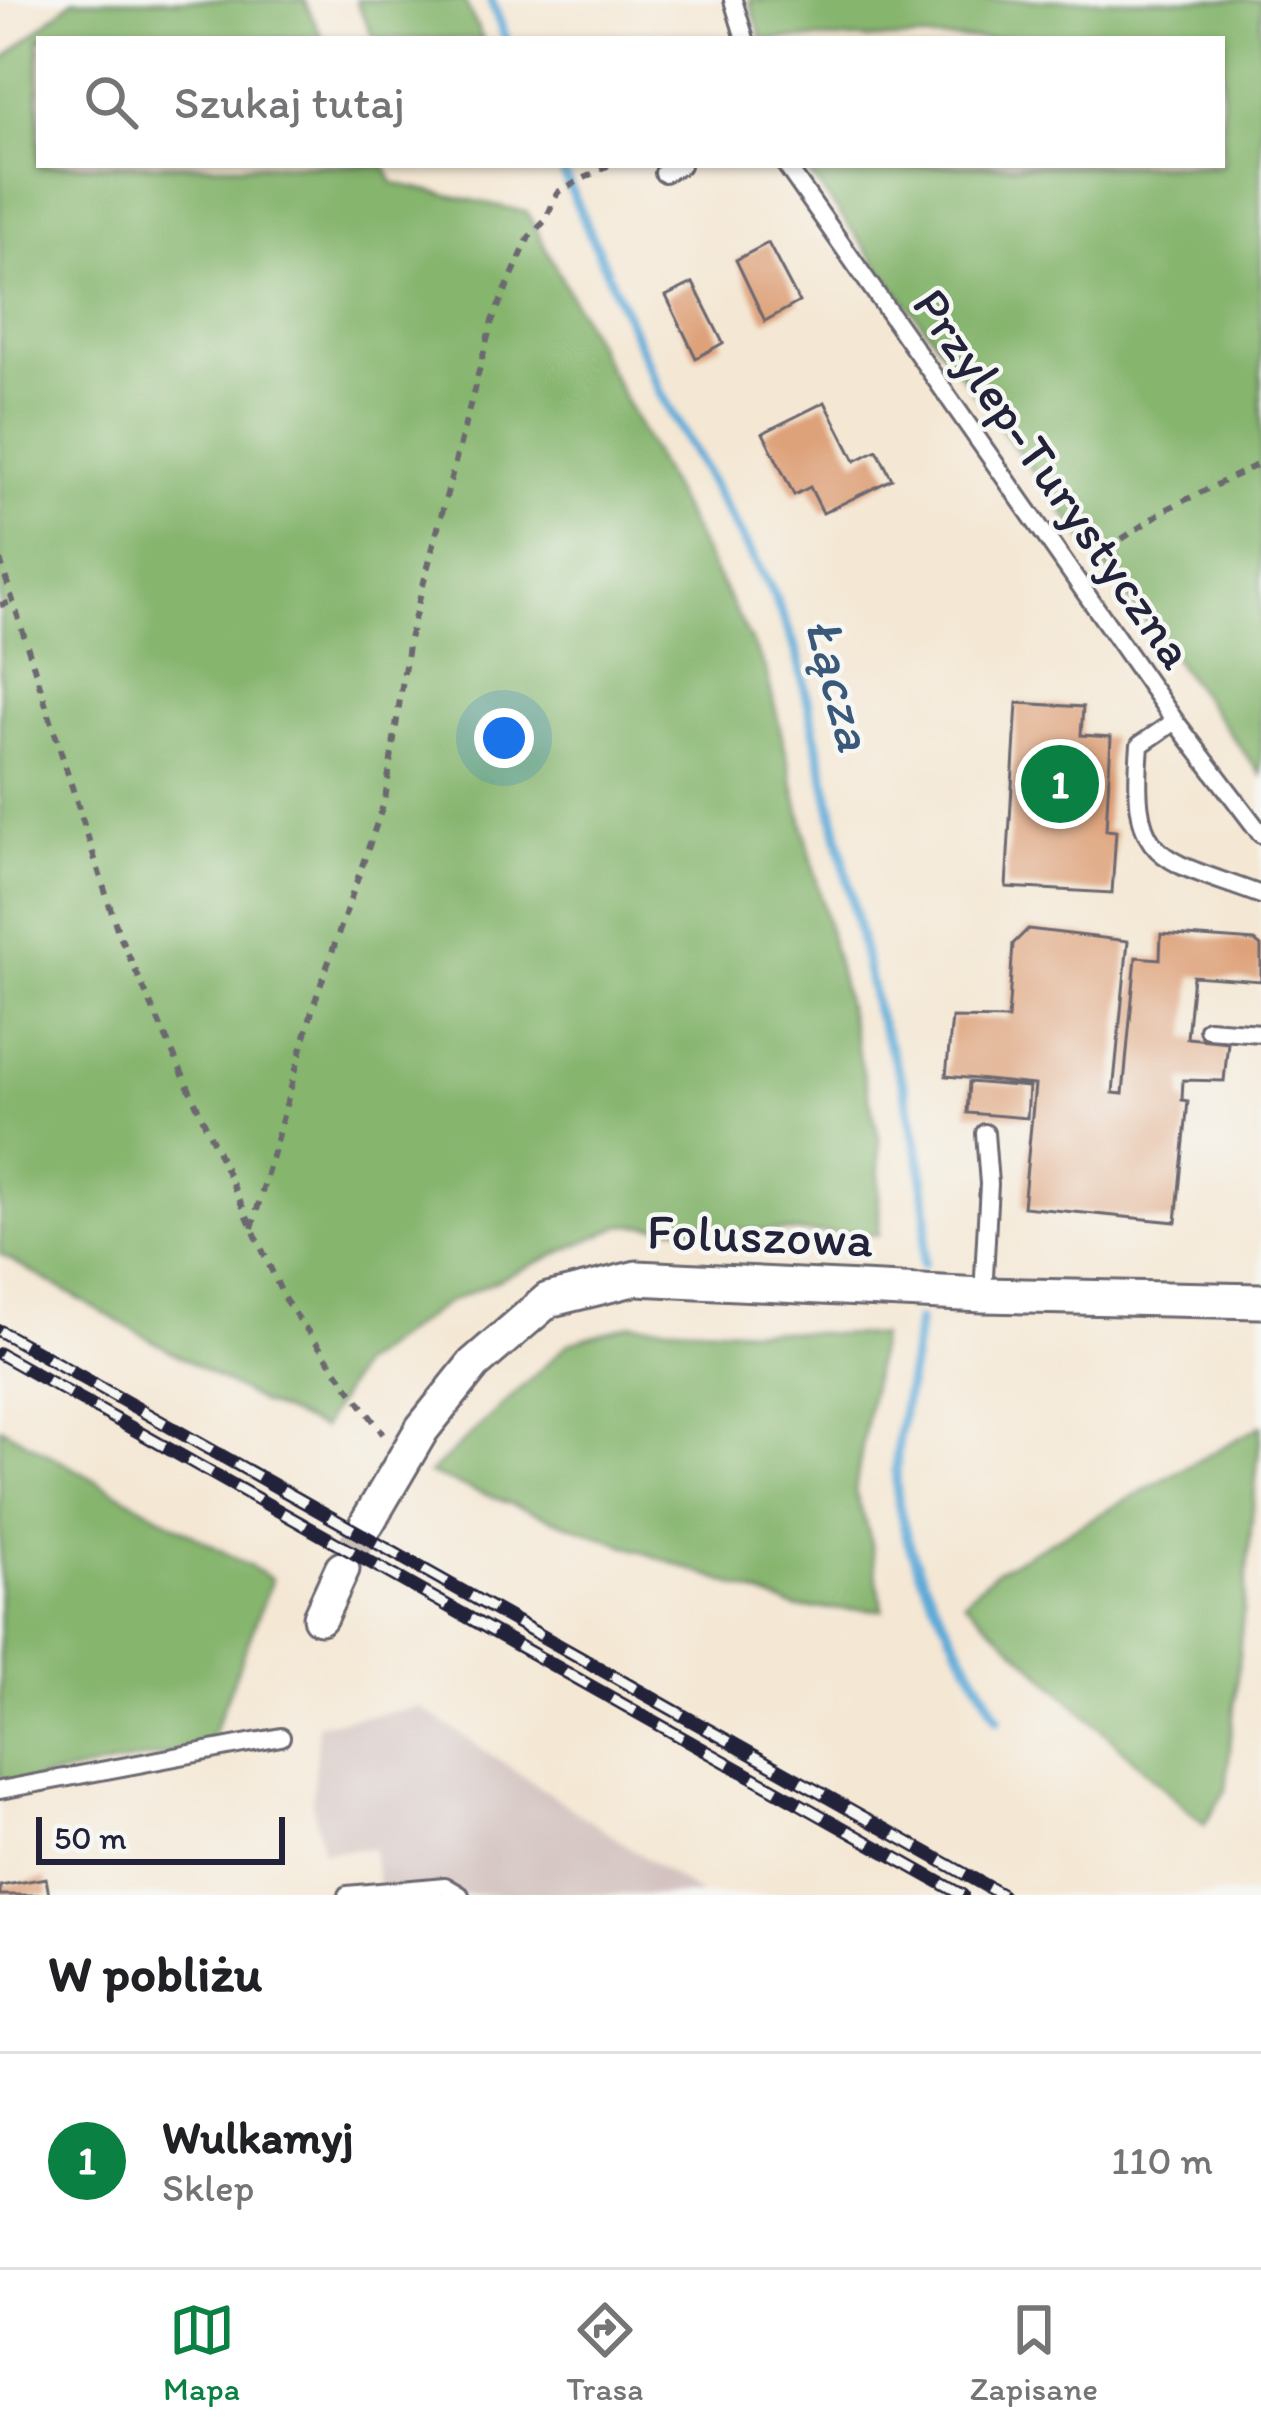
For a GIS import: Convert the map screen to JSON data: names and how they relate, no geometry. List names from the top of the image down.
{
  "streets": {
    "street": ["Foluszowa"],
    "lane": ["Przylep-Turystyczna"]
  },
  "water": ["Łącza"],
  "scale_bar": "50 m",
  "page": {
    "search": "Szukaj tutaj",
    "pins": "1",
    "scale": "50 m",
    "heading": "W pobliżu",
    "list": [
      {
        "mark": "1",
        "name": "Wulkamyj",
        "note": "Sklep",
        "value": "110 m"
      }
    ],
    "nav": ["Mapa", "Trasa", "Zapisane"]
  }
}
